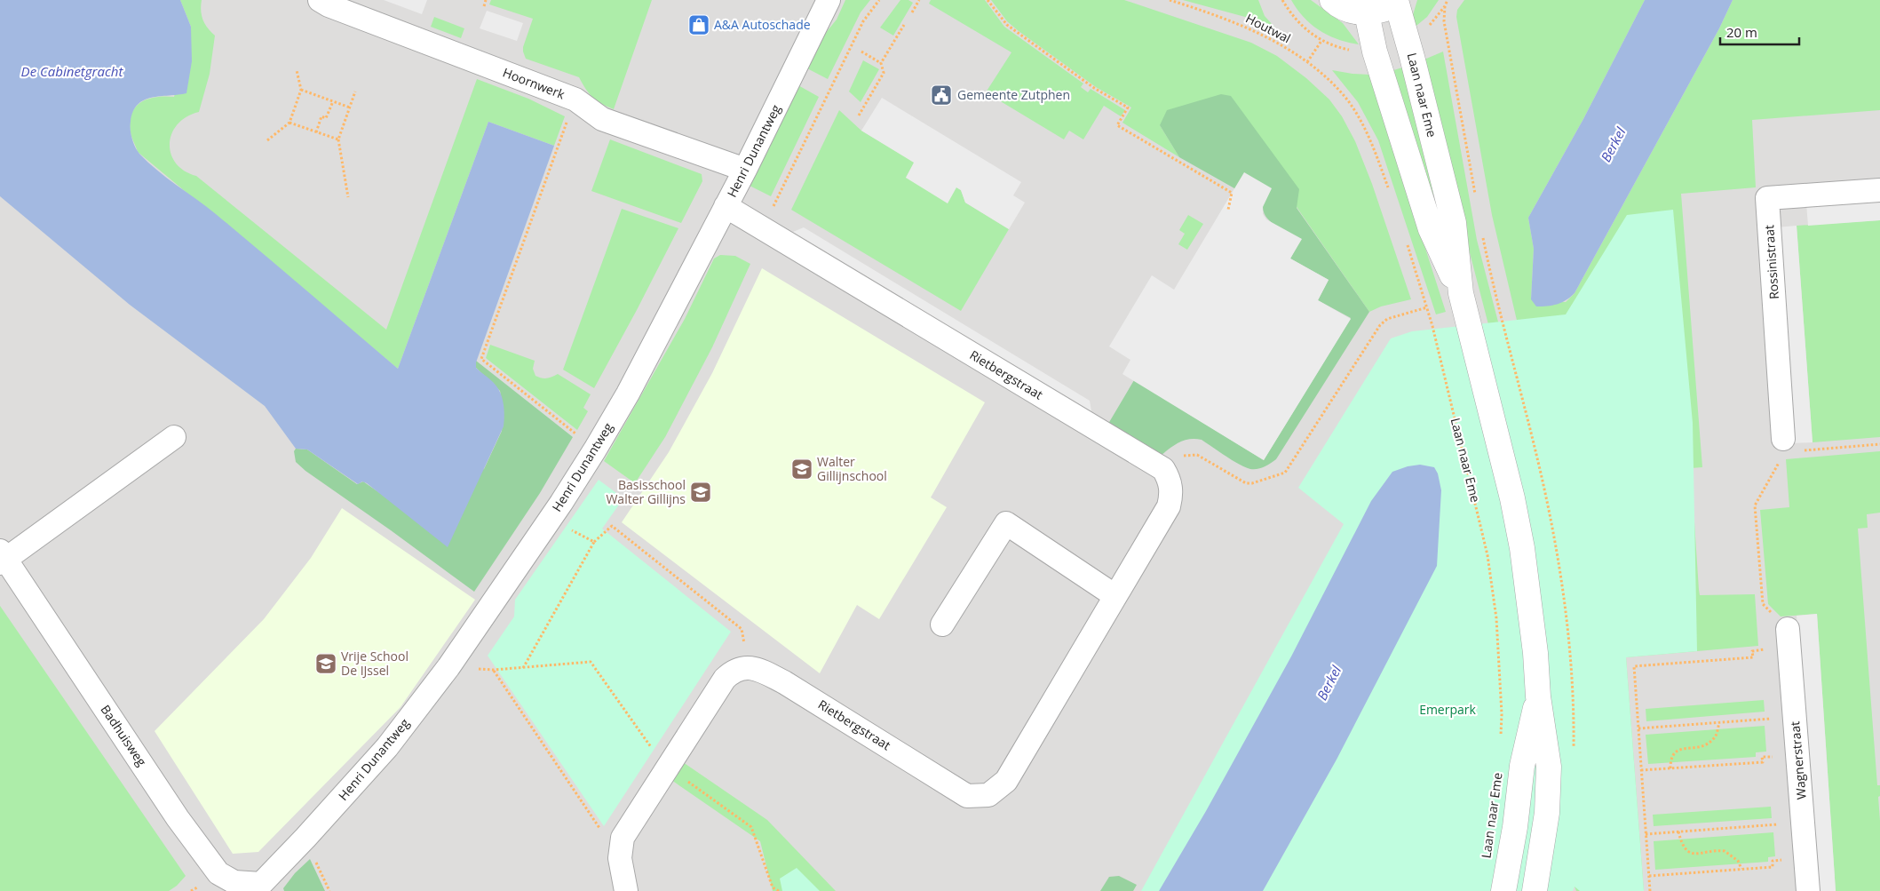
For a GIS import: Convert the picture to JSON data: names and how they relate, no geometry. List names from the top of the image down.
{
  "streets": {
    "street": [
      "Hoornwerk",
      "Laan naar Eme",
      "Henri Dunantweg",
      "Rossinistraat",
      "Rietbergstraat",
      "Badhuisweg",
      "Wagnerstraat"
    ],
    "path": ["Houtwal"]
  },
  "crossings": [
    ["Hoornwerk", "Henri Dunantweg"],
    ["Henri Dunantweg", "Rietbergstraat"],
    ["Henri Dunantweg", "Badhuisweg"]
  ],
  "water": ["De Cabinetgracht", "Berkel"],
  "parks": ["Emerpark"],
  "places": {
    "shop": ["A&A Autoschade"],
    "public building": ["Gemeente Zutphen"],
    "school or university": ["Walter Gillijnschool", "Basisschool Walter Gillijns", "Vrije School De IJssel"]
  },
  "scale_bar": "20 m"
}
